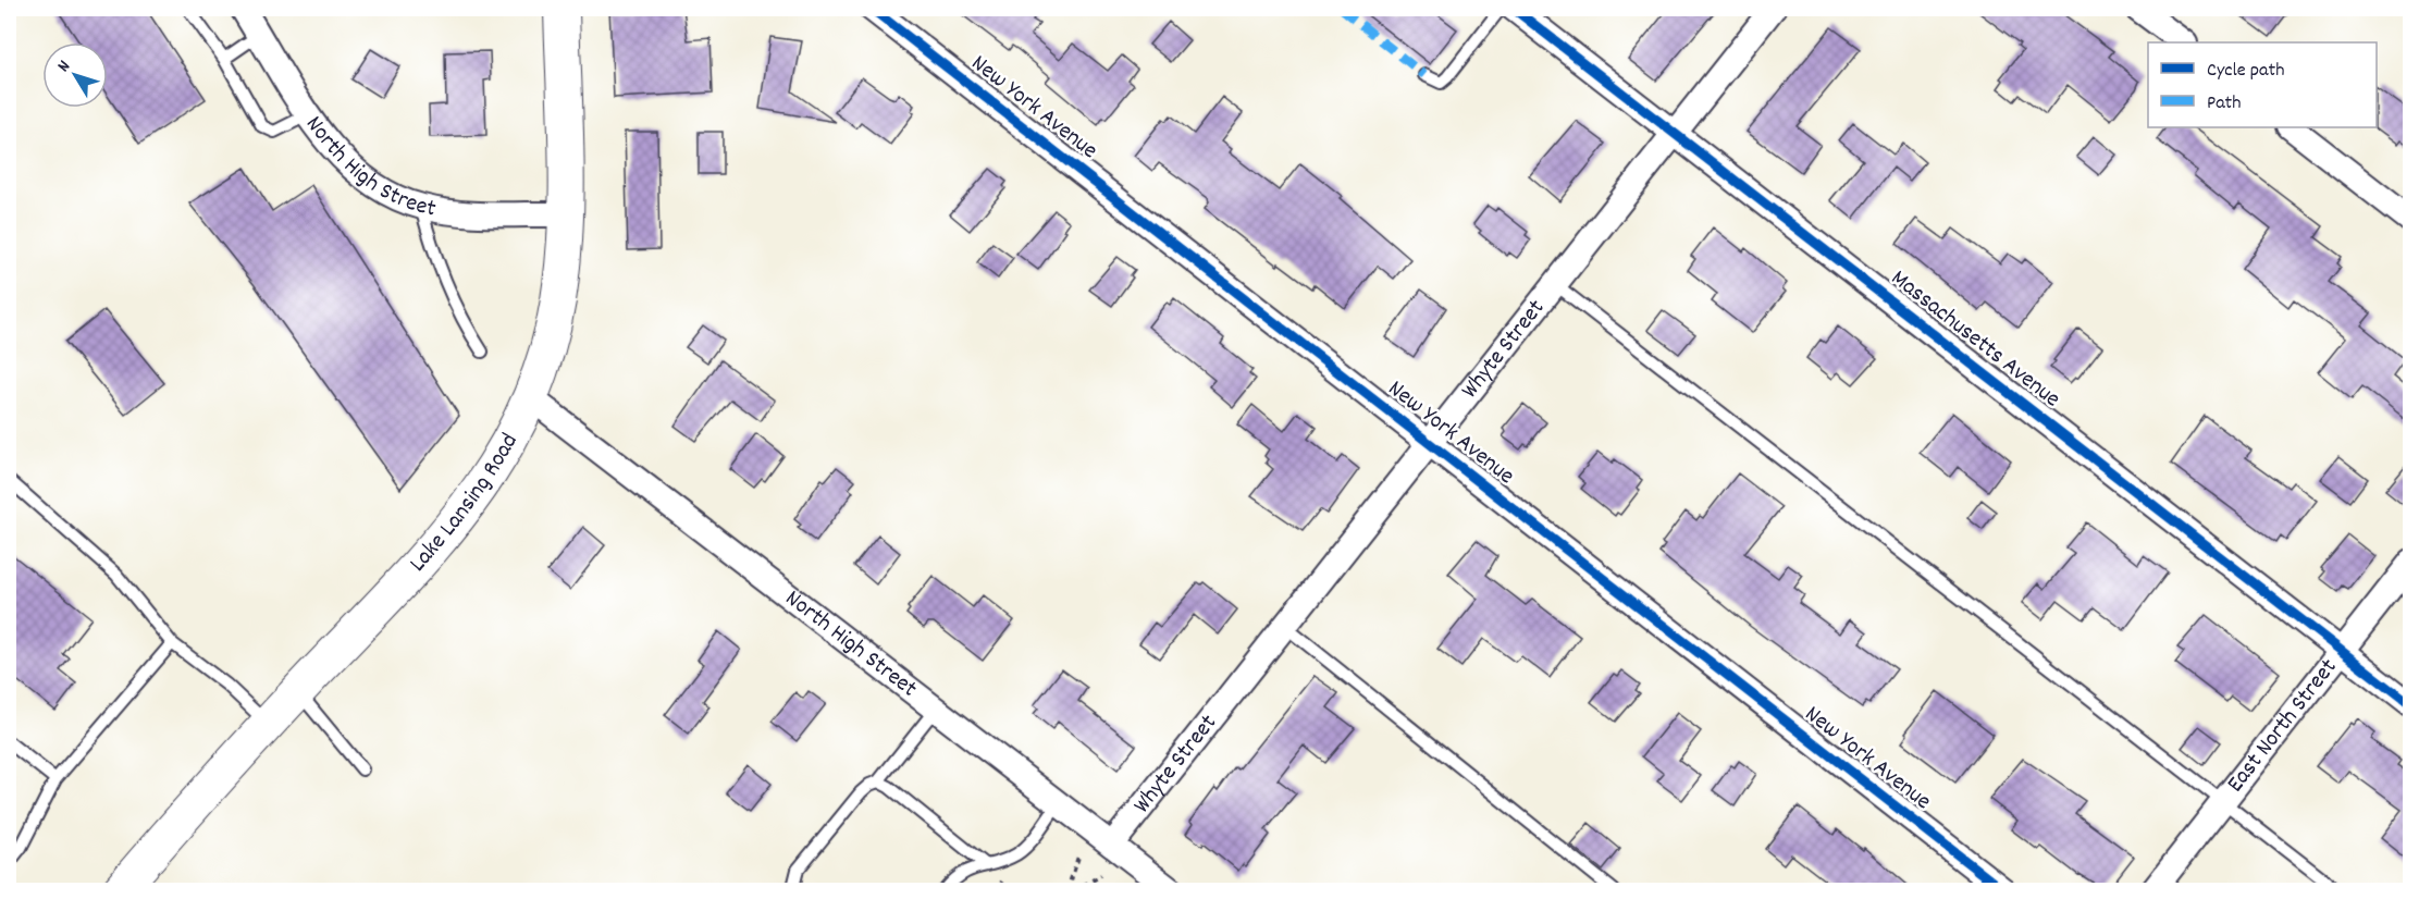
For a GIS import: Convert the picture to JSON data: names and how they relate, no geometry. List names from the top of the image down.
{
  "streets": {
    "main road": ["Lake Lansing Road"],
    "street": [
      "New York Avenue",
      "North High Street",
      "Massachusetts Avenue",
      "Whyte Street",
      "East North Street"
    ]
  },
  "crossings": [
    ["New York Avenue", "Whyte Street"],
    ["North High Street", "Whyte Street"],
    ["North High Street", "Lake Lansing Road"],
    ["Massachusetts Avenue", "Whyte Street"],
    ["Massachusetts Avenue", "East North Street"]
  ],
  "legend": ["Cycle path", "Path"],
  "north": "top left"
}
